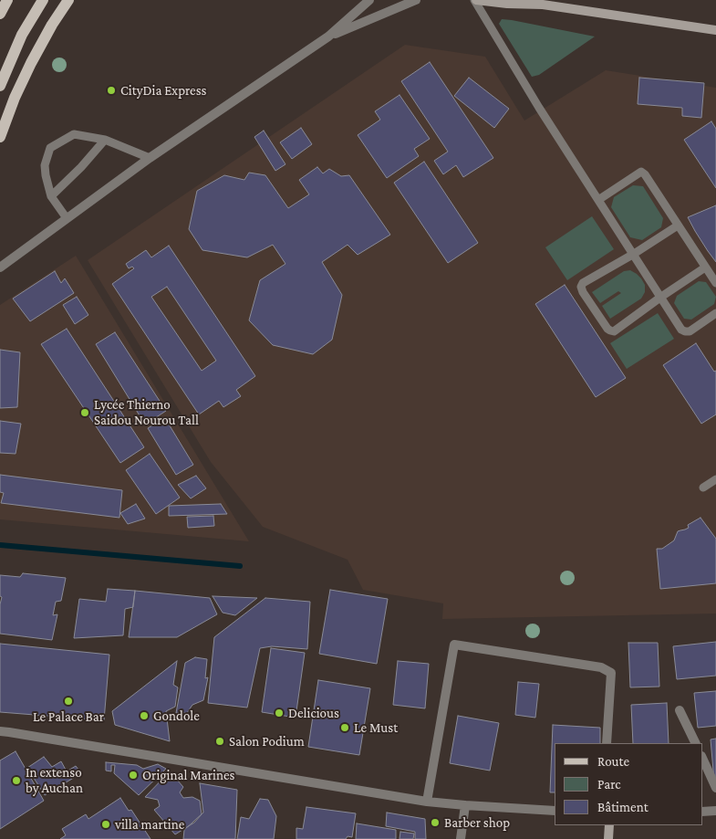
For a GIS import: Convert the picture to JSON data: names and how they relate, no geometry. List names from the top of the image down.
{
  "places": [
    "CityDia Express",
    "Lycée Thierno Saidou Nourou Tall",
    "Le Palace Bar",
    "Delicious",
    "Gondole",
    "Le Must",
    "Salon Podium",
    "Original Marines",
    "In extenso by Auchan",
    "Barber shop",
    "villa martine"
  ],
  "legend": ["Route", "Parc", "Bâtiment"]
}
